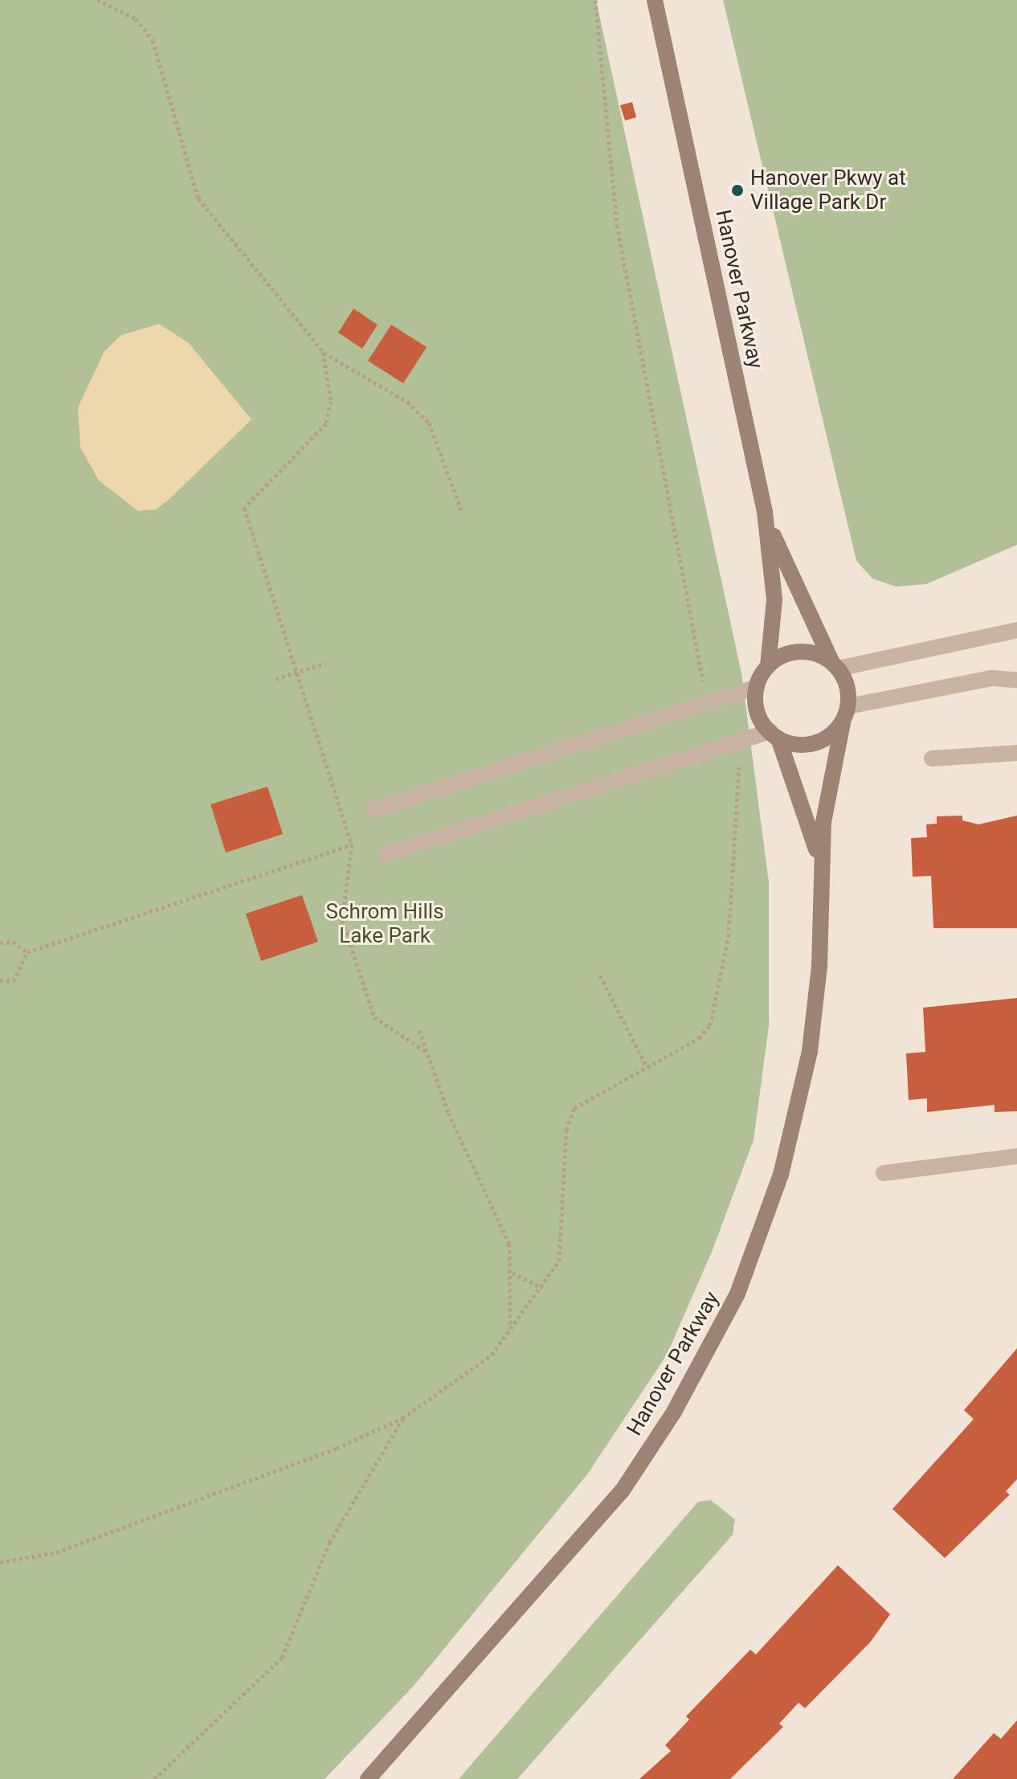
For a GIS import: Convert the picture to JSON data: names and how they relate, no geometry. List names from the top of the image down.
{
  "streets": {
    "street": ["Hanover Parkway"]
  },
  "parks": ["Schrom Hills Lake Park"],
  "places": ["Hanover Pkwy at Village Park Dr"]
}
